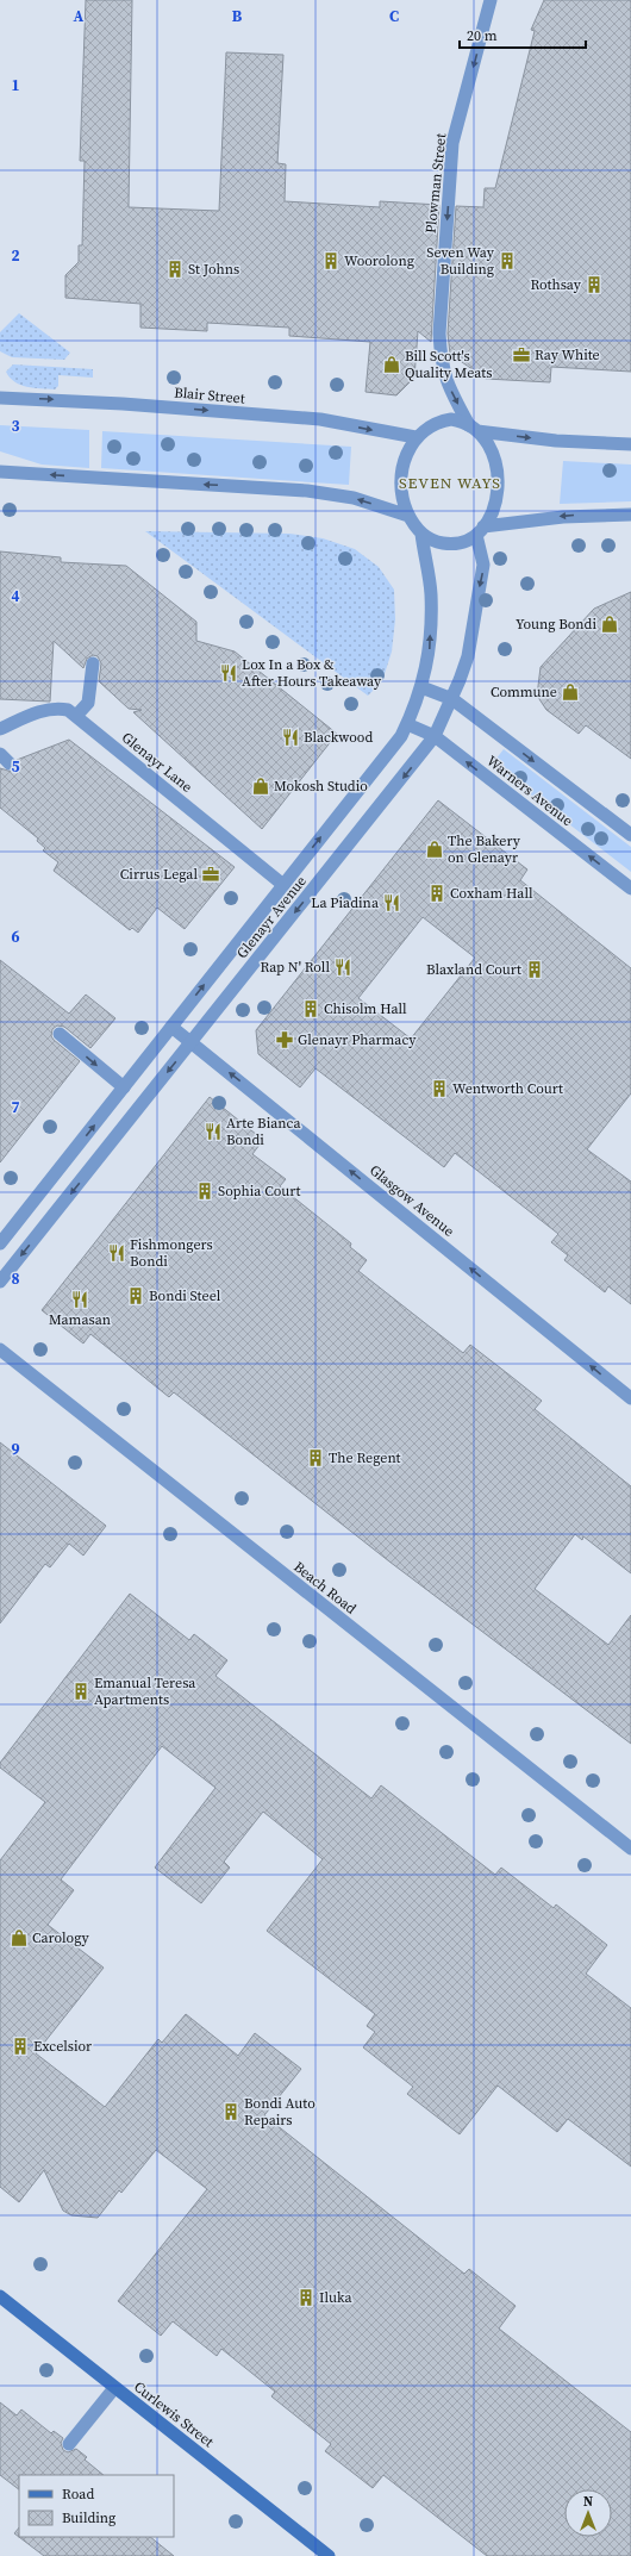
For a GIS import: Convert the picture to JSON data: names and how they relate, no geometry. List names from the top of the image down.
{
  "streets": {
    "main road": ["Curlewis Street"],
    "street": [
      "Plowman Street",
      "Blair Street",
      "Glenayr Lane",
      "Warners Avenue",
      "Glenayr Avenue",
      "Glasgow Avenue",
      "Beach Road"
    ]
  },
  "crossings": [
    ["Plowman Street", "Blair Street"],
    ["Plowman Street", "Glenayr Avenue"],
    ["Blair Street", "Glenayr Avenue"],
    ["Glenayr Lane", "Glenayr Avenue"],
    ["Warners Avenue", "Glenayr Avenue"],
    ["Glenayr Avenue", "Glasgow Avenue"]
  ],
  "one_way": ["Plowman Street", "Glasgow Avenue"],
  "districts": ["SEVEN WAYS"],
  "places": {
    "building": [
      "Woorolong",
      "Seven Way Building",
      "St Johns",
      "Rothsay",
      "Coxham Hall",
      "Blaxland Court",
      "Chisolm Hall",
      "Wentworth Court",
      "Sophia Court",
      "Bondi Steel",
      "The Regent",
      "Emanual Teresa Apartments",
      "Excelsior",
      "Bondi Auto Repairs",
      "Iluka"
    ],
    "office": ["Ray White", "Cirrus Legal"],
    "shop": [
      "Bill Scott's Quality Meats",
      "Young Bondi",
      "Commune",
      "Mokosh Studio",
      "The Bakery on Glenayr",
      "Carology"
    ],
    "restaurant": [
      "Lox In a Box & After Hours Takeaway",
      "Blackwood",
      "La Piadina",
      "Rap N' Roll",
      "Arte Bianca Bondi",
      "Fishmongers Bondi",
      "Mamasan"
    ],
    "pharmacy": ["Glenayr Pharmacy"]
  },
  "legend": ["Road", "Building"],
  "scale_bar": "20 m",
  "north": "top",
  "grid": {
    "columns": ["A", "B", "C"],
    "rows": [
      "1",
      "2",
      "3",
      "4",
      "5",
      "6",
      "7",
      "8",
      "9"
    ]
  }
}
